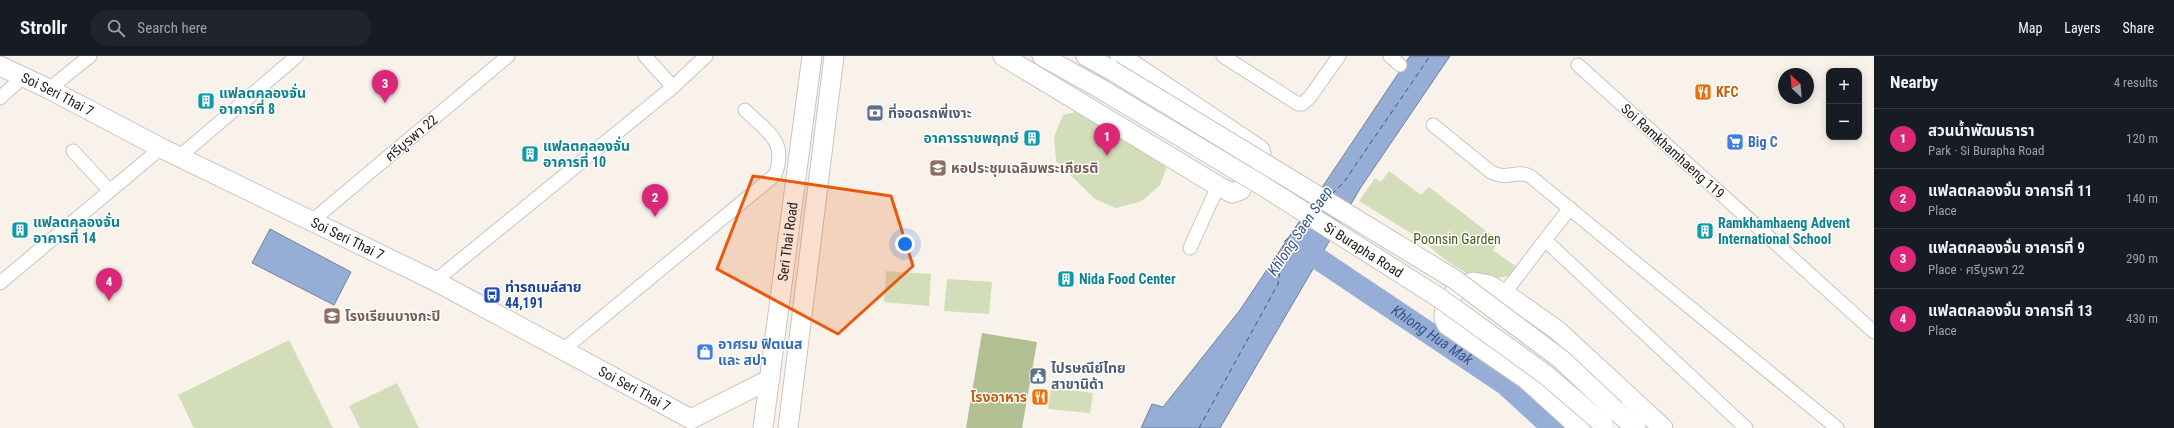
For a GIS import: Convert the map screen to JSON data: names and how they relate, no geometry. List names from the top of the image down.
{
  "streets": {
    "street": [
      "Soi Seri Thai 7",
      "ศรีบูรพา 22",
      "Soi Ramkhamhaeng 119",
      "Seri Thai Road",
      "Si Burapha Road"
    ]
  },
  "crossings": [
    ["Soi Seri Thai 7", "ศรีบูรพา 22"],
    ["Soi Seri Thai 7", "Seri Thai Road"]
  ],
  "water": ["Khlong Saen Saep", "Khlong Hua Mak"],
  "parks": ["Poonsin Garden"],
  "places": {
    "restaurant": ["KFC", "โรงอาหาร"],
    "building": [
      "แฟลตคลองจั่น อาคารที่ 8",
      "อาคารราชพฤกษ์",
      "แฟลตคลองจั่น อาคารที่ 10",
      "แฟลตคลองจั่น อาคารที่ 14",
      "Ramkhamhaeng Advent International School",
      "Nida Food Center"
    ],
    "bank": ["ที่จอดรถพี่เงาะ"],
    "supermarket": ["Big C"],
    "school or university": ["หอประชุมเฉลิมพระเกียรติ", "โรงเรียนบางกะปิ"],
    "bus stop": ["ท่ารถเมล์สาย 44,191"],
    "shop": ["อาศรม ฟิตเนส และ สปา"],
    "public building": ["ไปรษณีย์ไทย สาขานิด้า"]
  },
  "north": "top left",
  "page": {
    "header": "Strollr",
    "search": "Search here",
    "nav": ["Map", "Layers", "Share"],
    "heading": ["Nearby", "4 results"],
    "map_buttons": ["+", "−"],
    "pins": [
      "3",
      "1",
      "2",
      "4"
    ],
    "list": [
      {
        "mark": "1",
        "name": "สวนน้ำพัฒนธารา",
        "note": "Park · Si Burapha Road",
        "value": "120 m"
      },
      {
        "mark": "2",
        "name": "แฟลตคลองจั่น อาคารที่ 11",
        "note": "Place",
        "value": "140 m"
      },
      {
        "mark": "3",
        "name": "แฟลตคลองจั่น อาคารที่ 9",
        "note": "Place · ศรีบูรพา 22",
        "value": "290 m"
      },
      {
        "mark": "4",
        "name": "แฟลตคลองจั่น อาคารที่ 13",
        "note": "Place",
        "value": "430 m"
      }
    ]
  }
}
